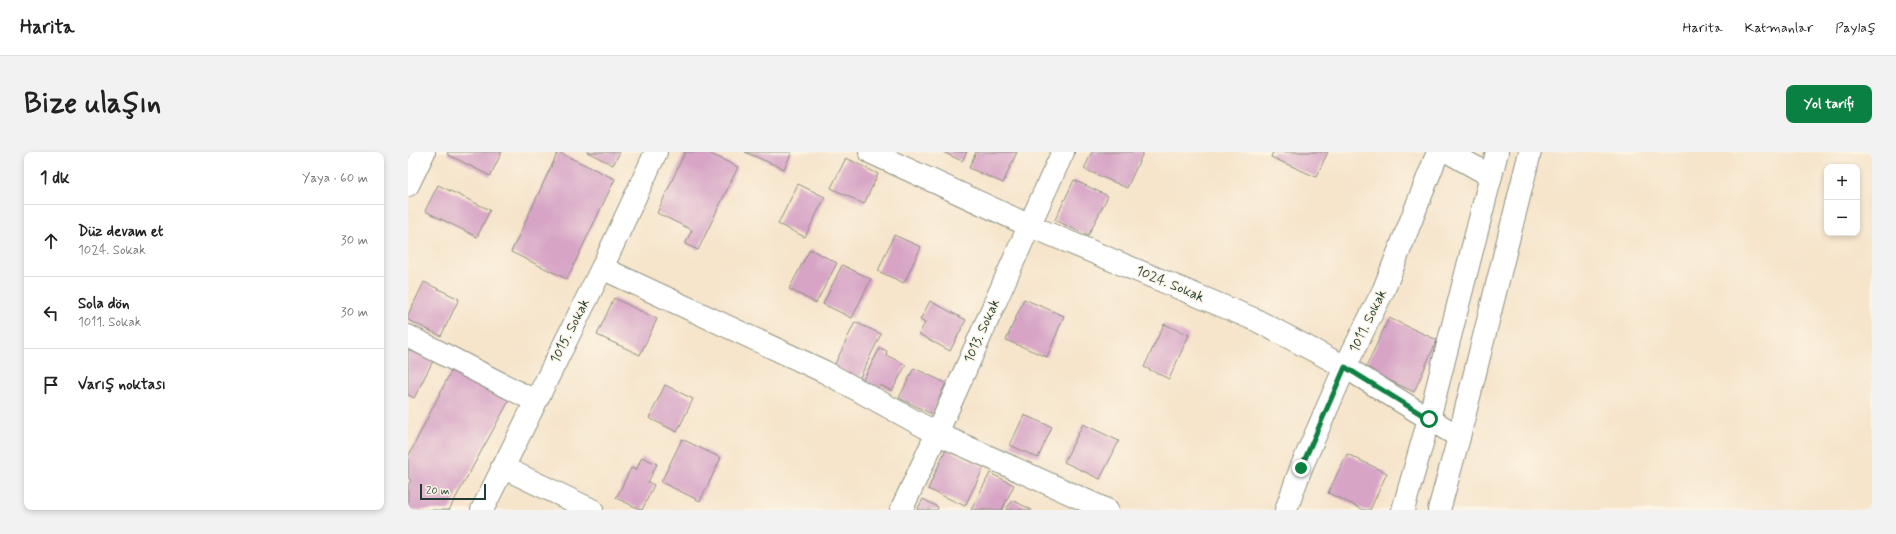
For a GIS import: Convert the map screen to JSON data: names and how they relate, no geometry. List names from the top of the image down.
{
  "streets": {
    "street": [
      "1024. Sokak",
      "1011. Sokak",
      "1015. Sokak",
      "1013. Sokak"
    ]
  },
  "crossings": [
    ["1024. Sokak", "1011. Sokak"],
    ["1024. Sokak", "1013. Sokak"]
  ],
  "scale_bar": "20 m",
  "page": {
    "header": "Harita",
    "nav": ["Harita", "Katmanlar", "Paylaş"],
    "buttons": "Yol tarifi",
    "title": "Bize ulaşın",
    "heading": ["1 dk", "Yaya · 60 m"],
    "map_buttons": ["+", "−"],
    "list": [
      ["Düz devam et", "1024. Sokak", "30 m"],
      ["Sola dön", "1011. Sokak", "30 m"],
      "Varış noktası"
    ],
    "scale": "20 m"
  }
}
